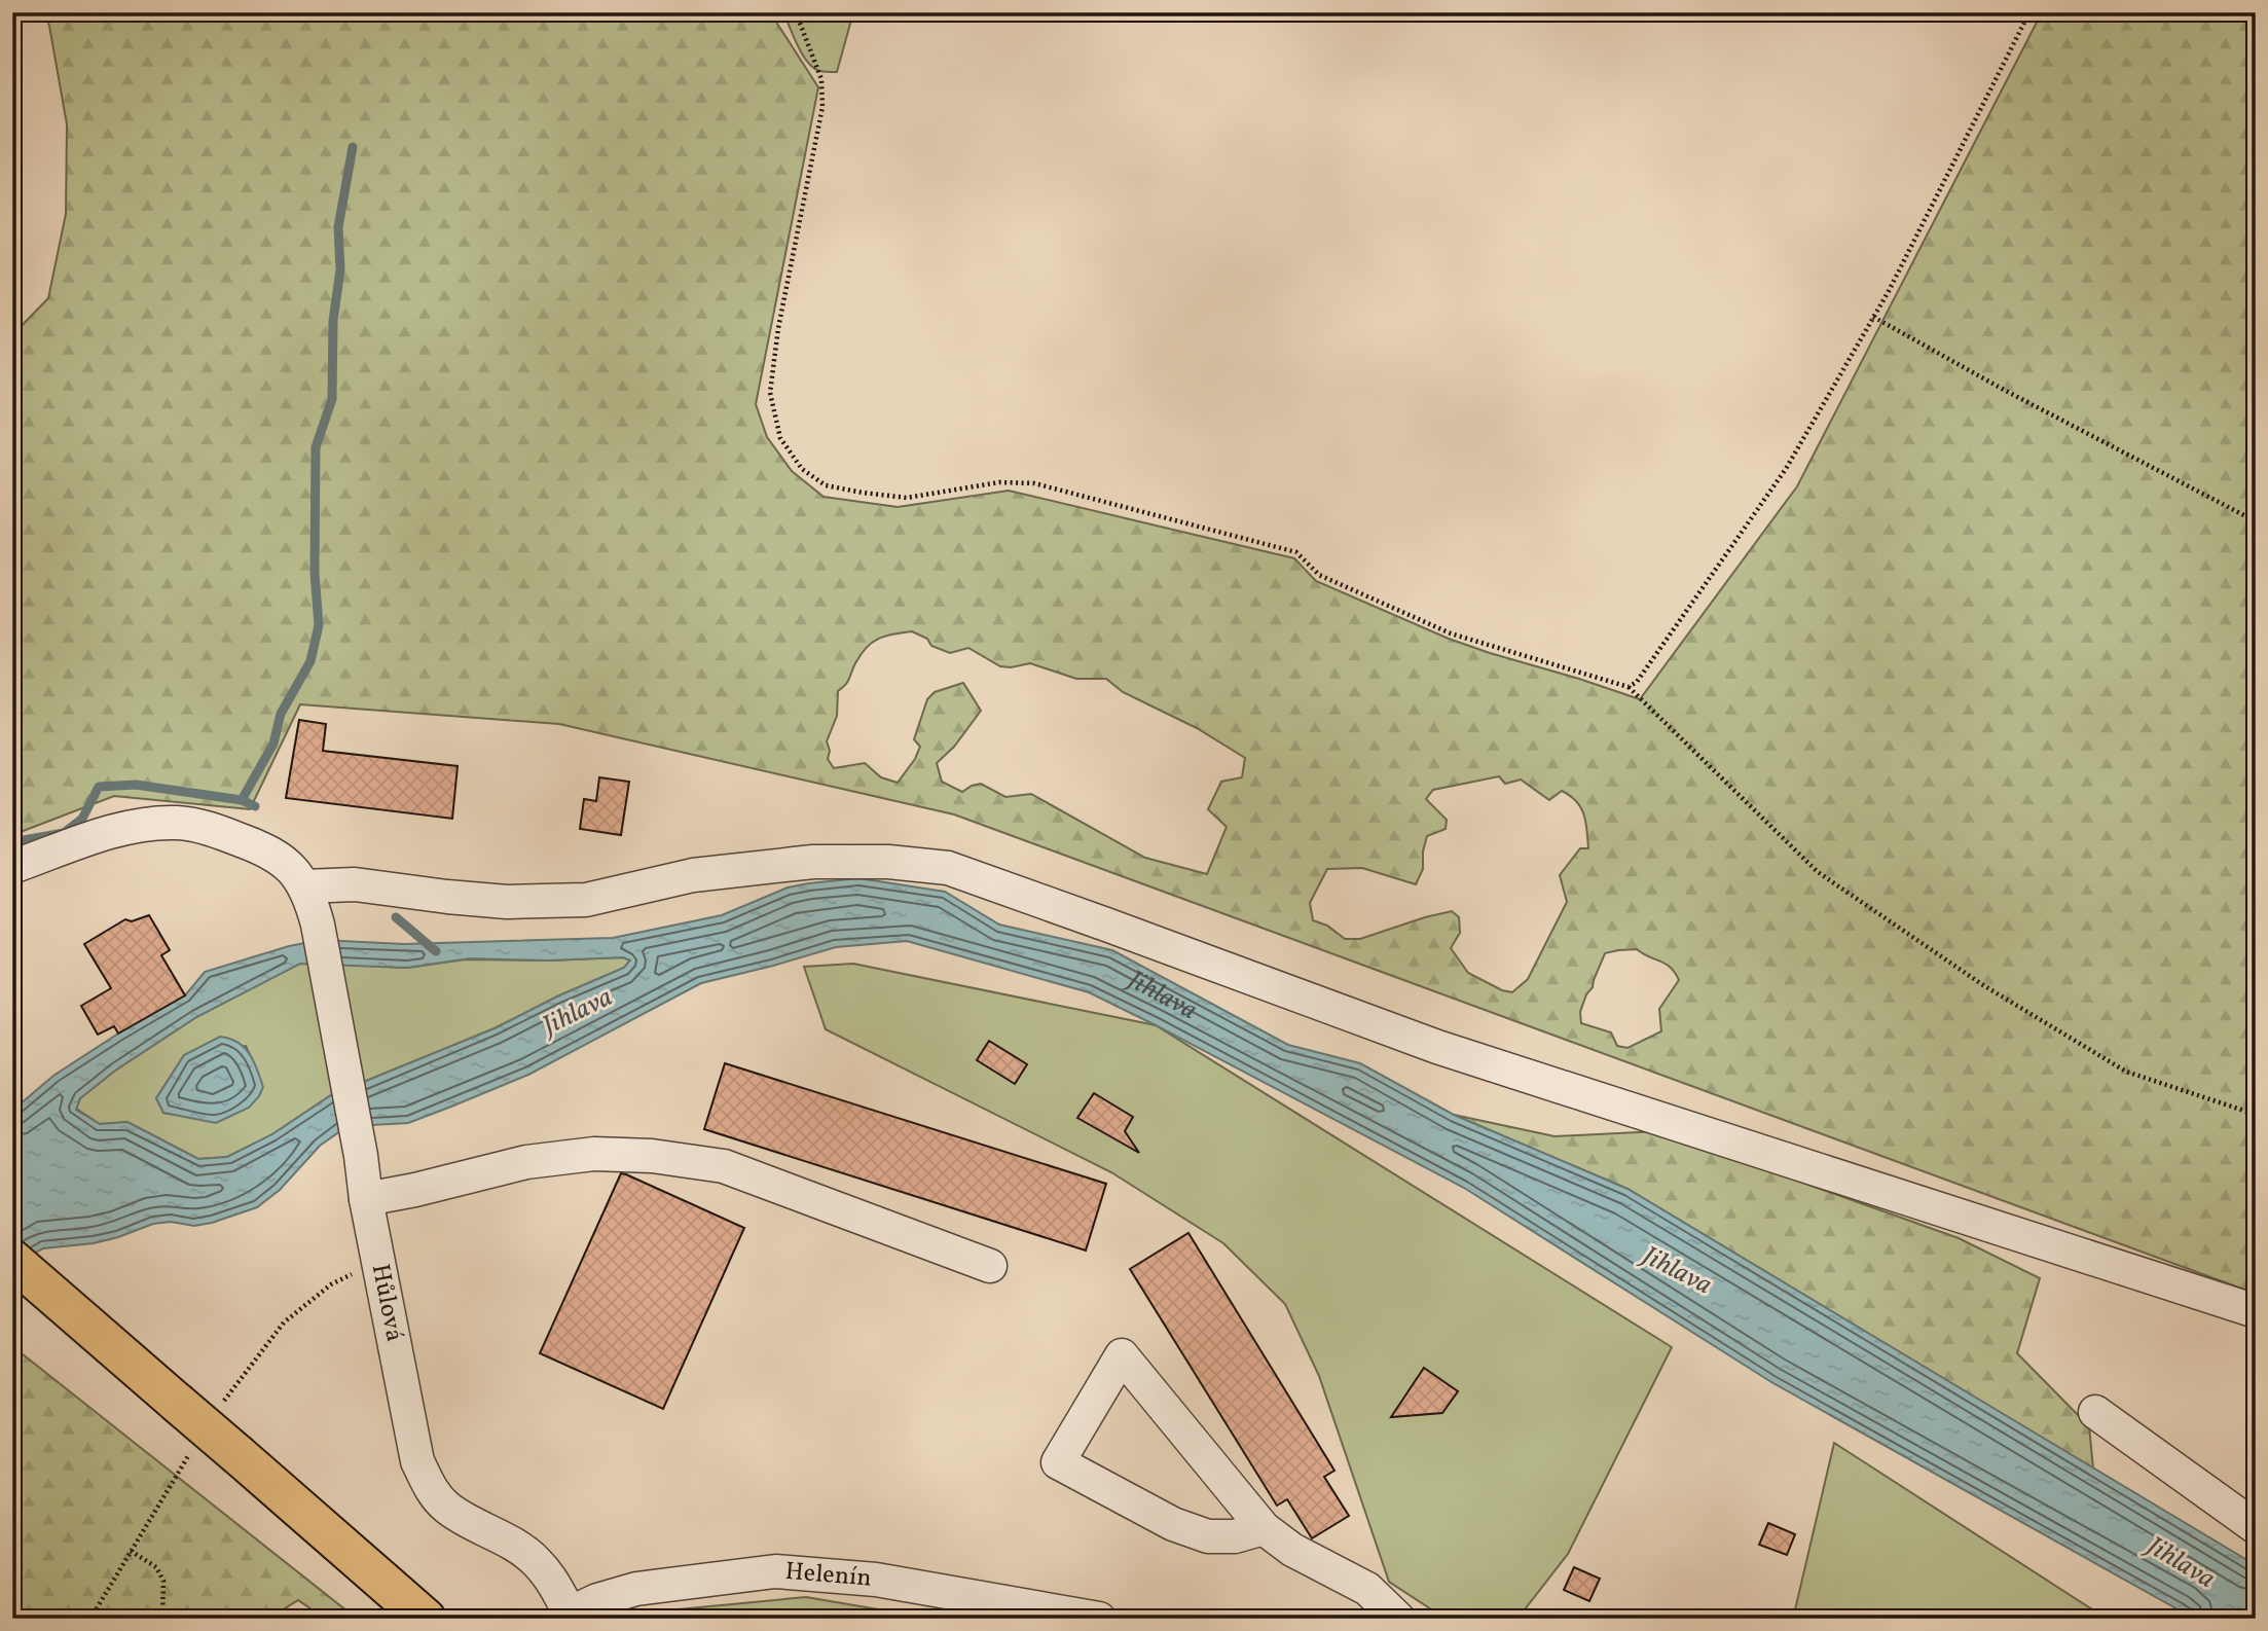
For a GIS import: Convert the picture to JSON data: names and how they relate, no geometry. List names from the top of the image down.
{
  "streets": {
    "street": ["Hůlová", "Helenín"]
  },
  "crossings": [
    ["Hůlová", "Helenín"]
  ],
  "water": ["Jihlava"]
}
